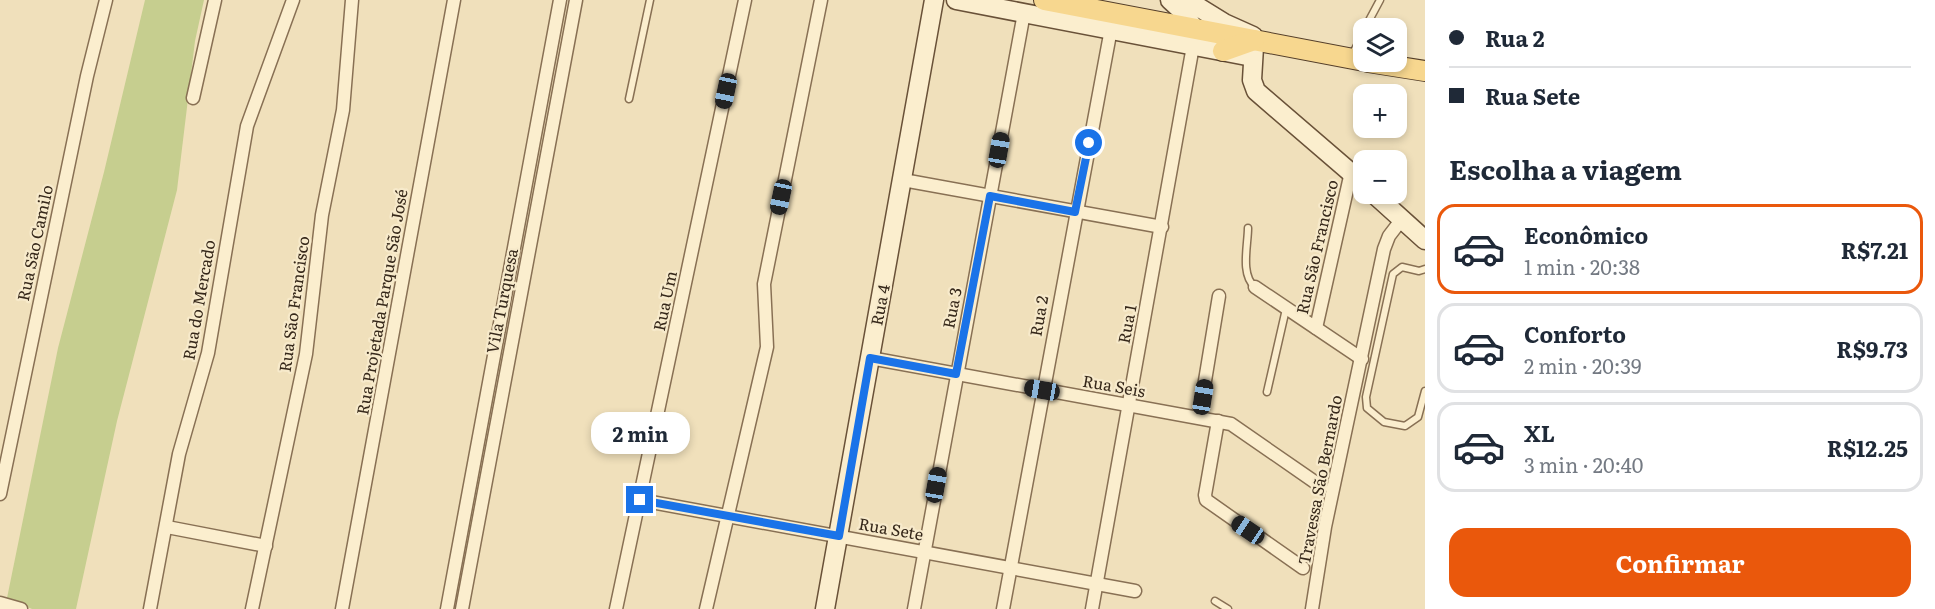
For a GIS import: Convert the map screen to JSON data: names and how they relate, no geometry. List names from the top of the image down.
{
  "streets": {
    "street": [
      "Rua São Camilo",
      "Rua São Francisco",
      "Rua do Mercado",
      "Vila Turquesa",
      "Rua Um",
      "Rua Projetada Parque São José",
      "Rua 4",
      "Rua 3",
      "Rua 2",
      "Rua 1",
      "Rua Seis",
      "Travessa São Bernardo",
      "Rua Sete"
    ]
  },
  "crossings": [
    ["Rua Um", "Rua Sete"],
    ["Rua 4", "Rua Seis"],
    ["Rua 4", "Rua Sete"],
    ["Rua 3", "Rua Seis"],
    ["Rua 3", "Rua Sete"],
    ["Rua 2", "Rua Seis"],
    ["Rua 2", "Rua Sete"],
    ["Rua 1", "Rua Seis"],
    ["Rua 1", "Rua Sete"]
  ],
  "page": {
    "banner": ["Rua 2", "Rua Sete"],
    "map_buttons": ["+", "−"],
    "heading": "Escolha a viagem",
    "list": [
      {
        "name": "Econômico",
        "note": "1 min · 20:38",
        "value": "R$7.21"
      },
      {
        "name": "Conforto",
        "note": "2 min · 20:39",
        "value": "R$9.73"
      },
      {
        "name": "XL",
        "note": "3 min · 20:40",
        "value": "R$12.25"
      }
    ],
    "bubble": "2 min",
    "buttons": "Confirmar"
  }
}
